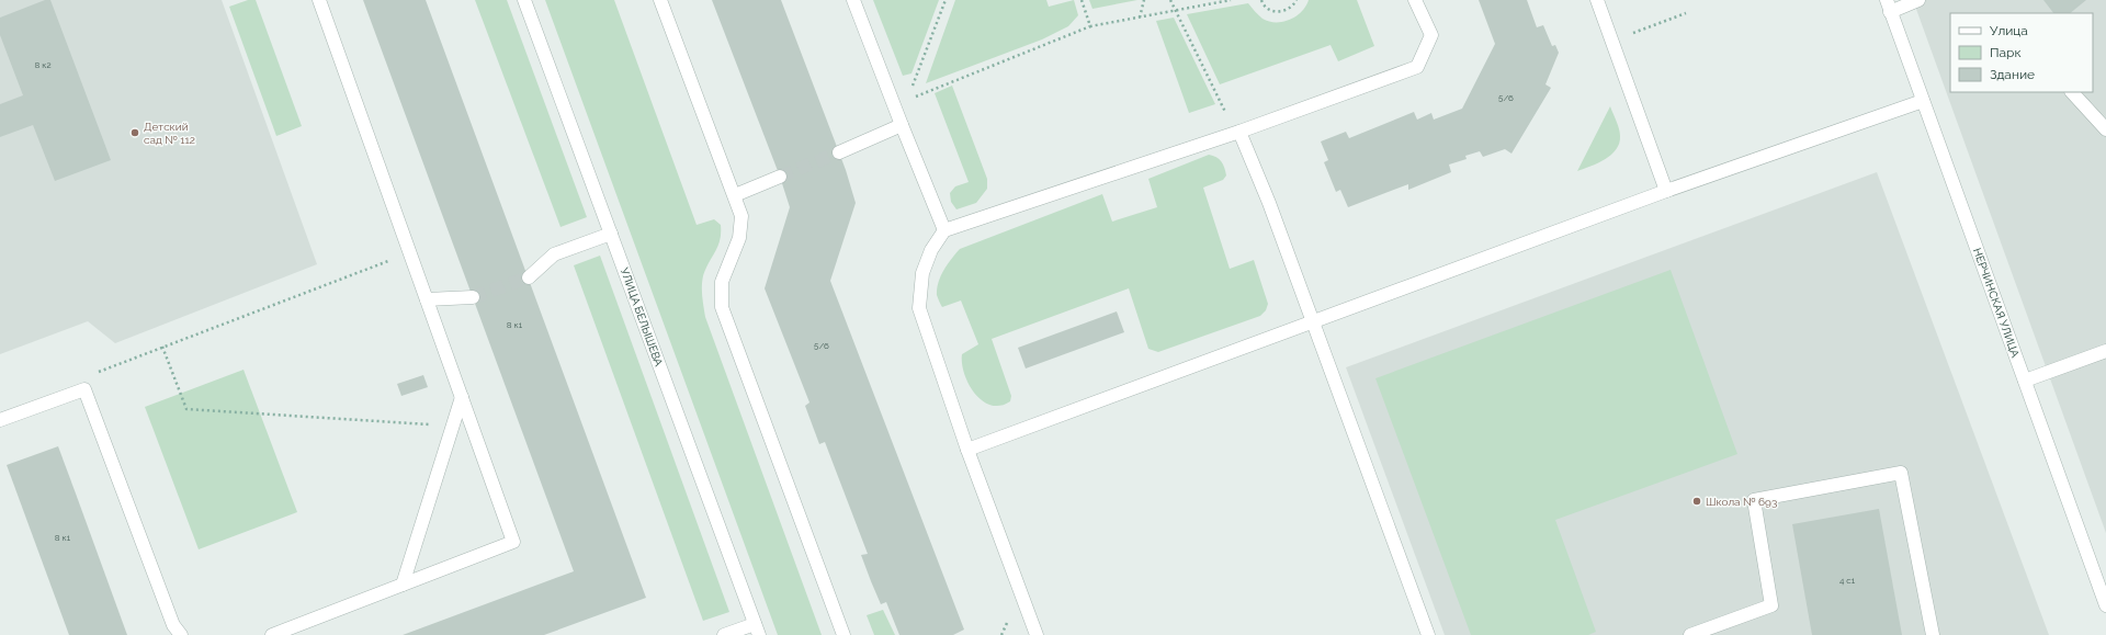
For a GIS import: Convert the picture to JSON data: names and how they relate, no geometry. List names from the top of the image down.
{
  "streets": {
    "street": ["НЕРЧИНСКАЯ УЛИЦА", "УЛИЦА БЕЛЫШЕВА"]
  },
  "places": ["Детский сад № 112", "Школа № 693"],
  "house_numbers": [
    "8 к2",
    "5/6",
    "8 к1",
    "5/6",
    "8 к1",
    "4 с1"
  ],
  "legend": ["Улица", "Парк", "Здание"]
}
